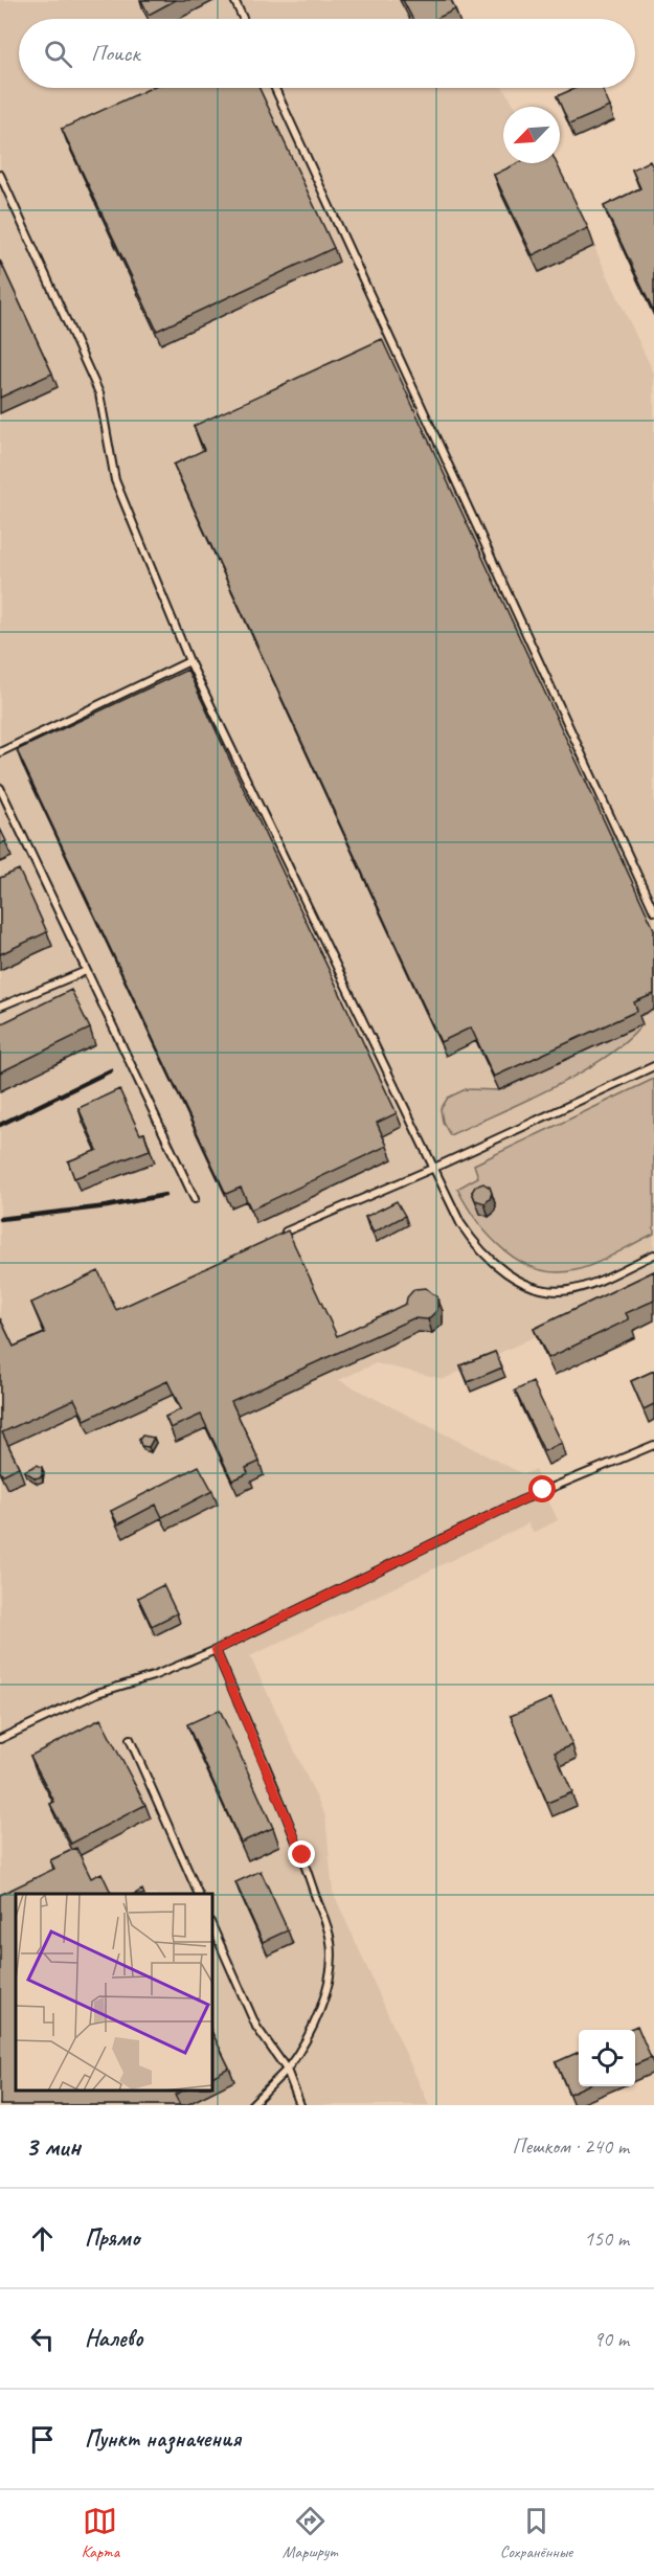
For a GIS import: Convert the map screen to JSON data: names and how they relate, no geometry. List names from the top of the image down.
{
  "north": "bottom left",
  "page": {
    "search": "Поиск",
    "heading": ["3 мин", "Пешком · 240 m"],
    "list": [
      ["Прямо", "150 m"],
      ["Налево", "90 m"],
      "Пункт назначения"
    ],
    "nav": ["Карта", "Маршрут", "Сохранённые"]
  }
}
